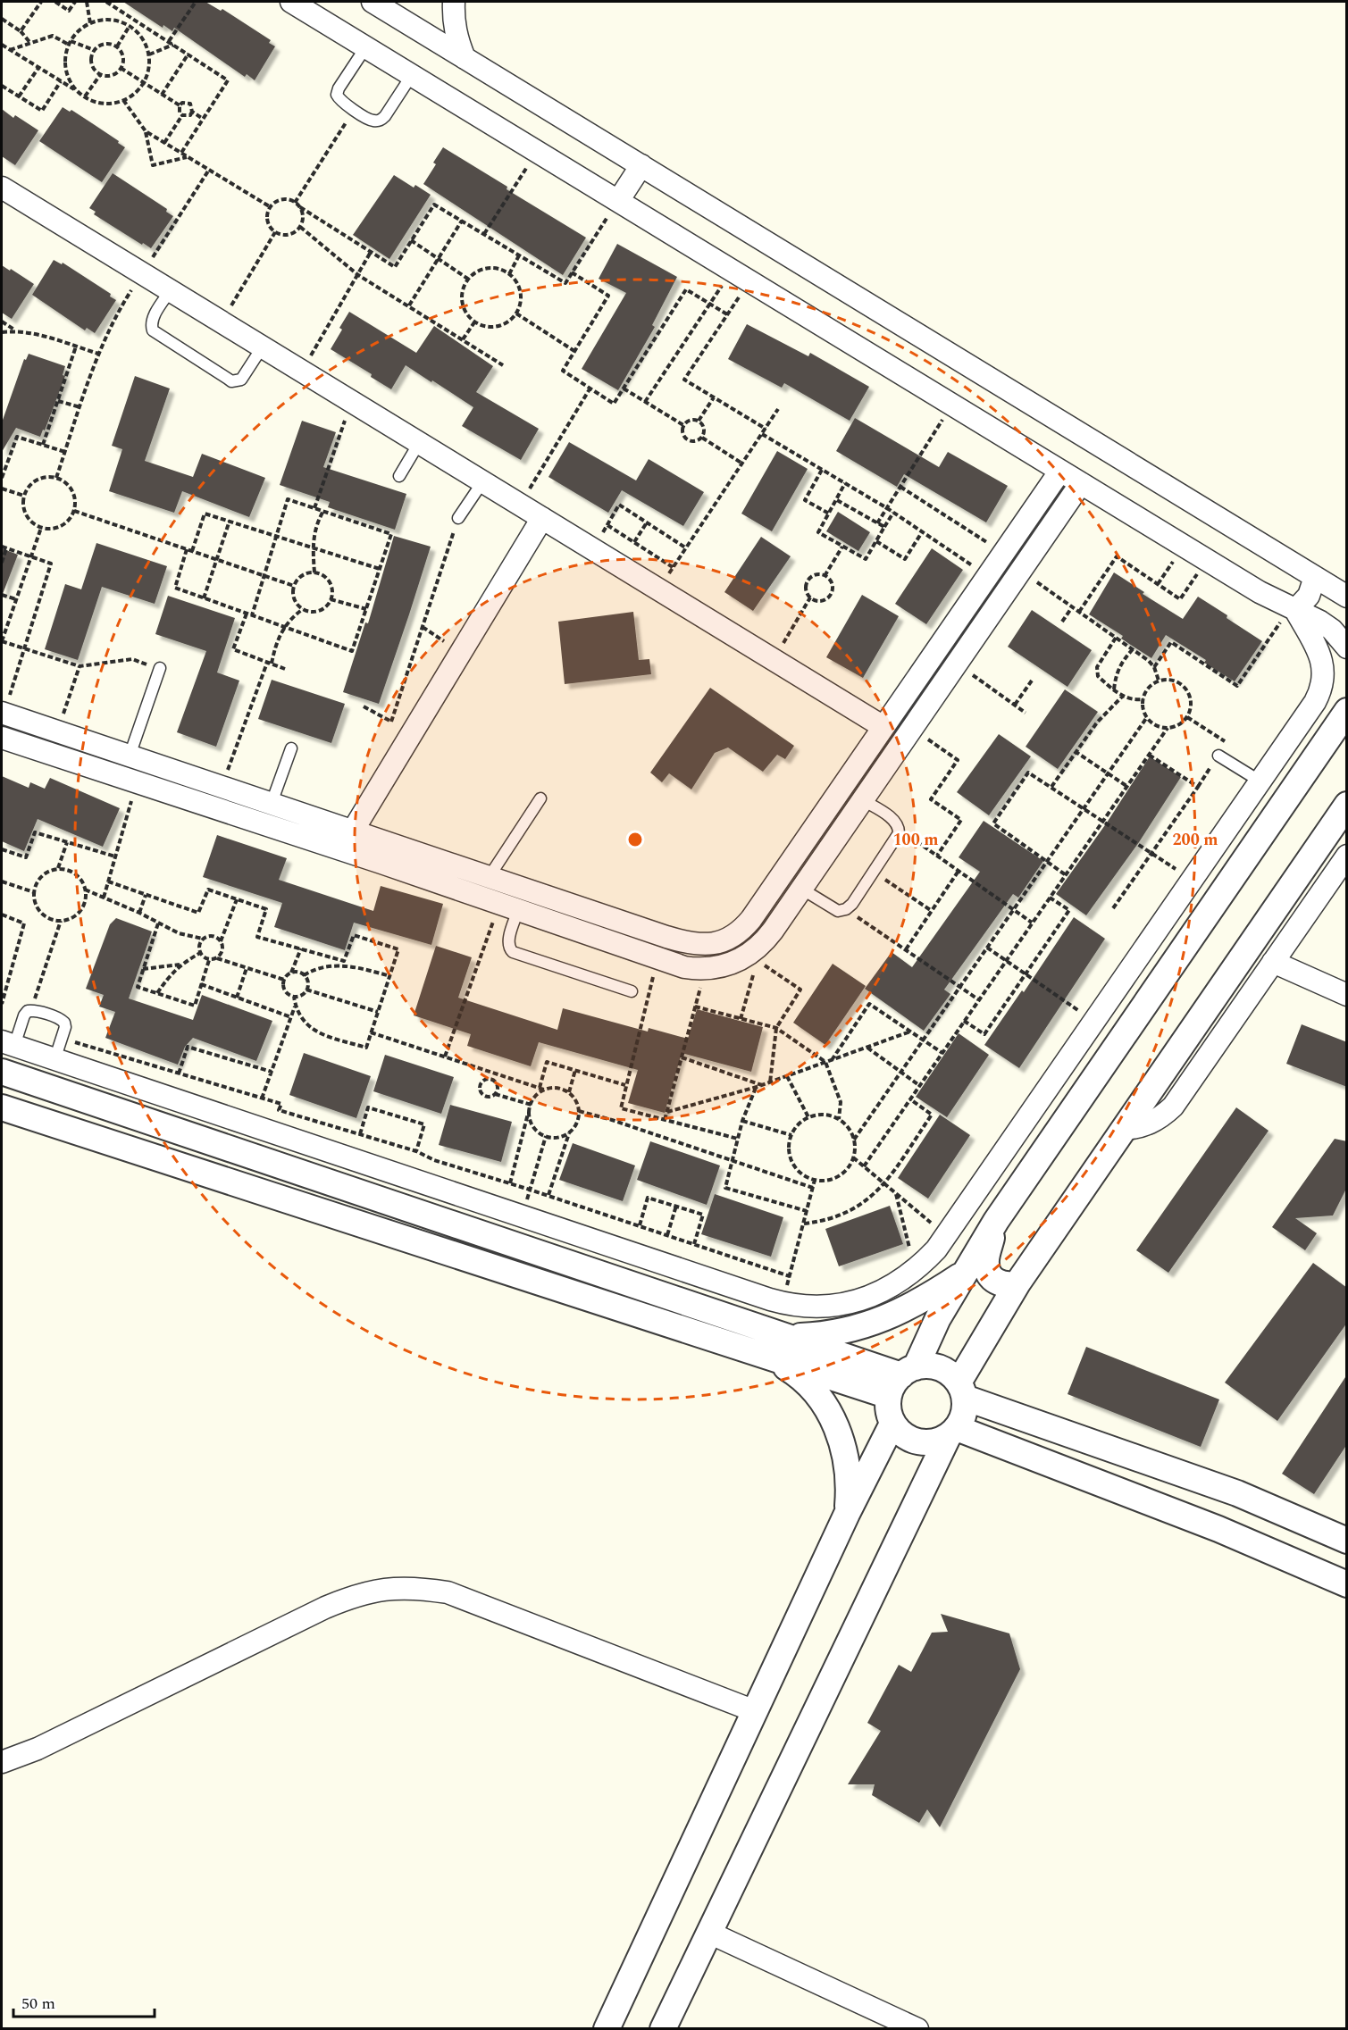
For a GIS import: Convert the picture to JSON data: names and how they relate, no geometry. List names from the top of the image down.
{
  "scale_bar": "50 m",
  "rings": ["100 m", "200 m"]
}
